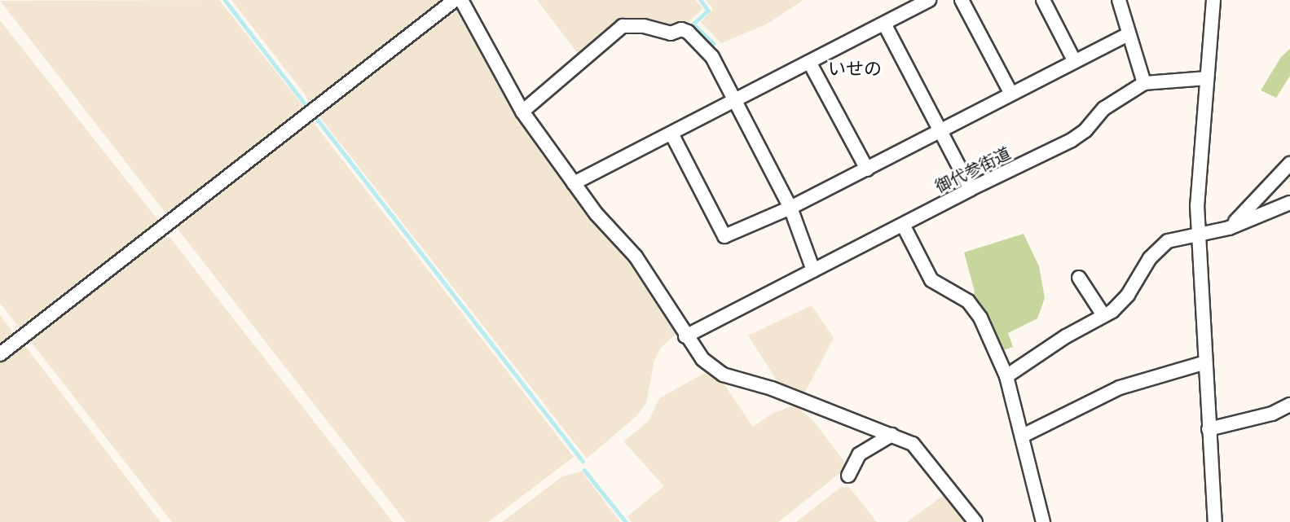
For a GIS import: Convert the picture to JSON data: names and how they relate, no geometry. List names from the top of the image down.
{
  "streets": {
    "street": ["御代参街道"]
  },
  "districts": ["いせの"]
}
